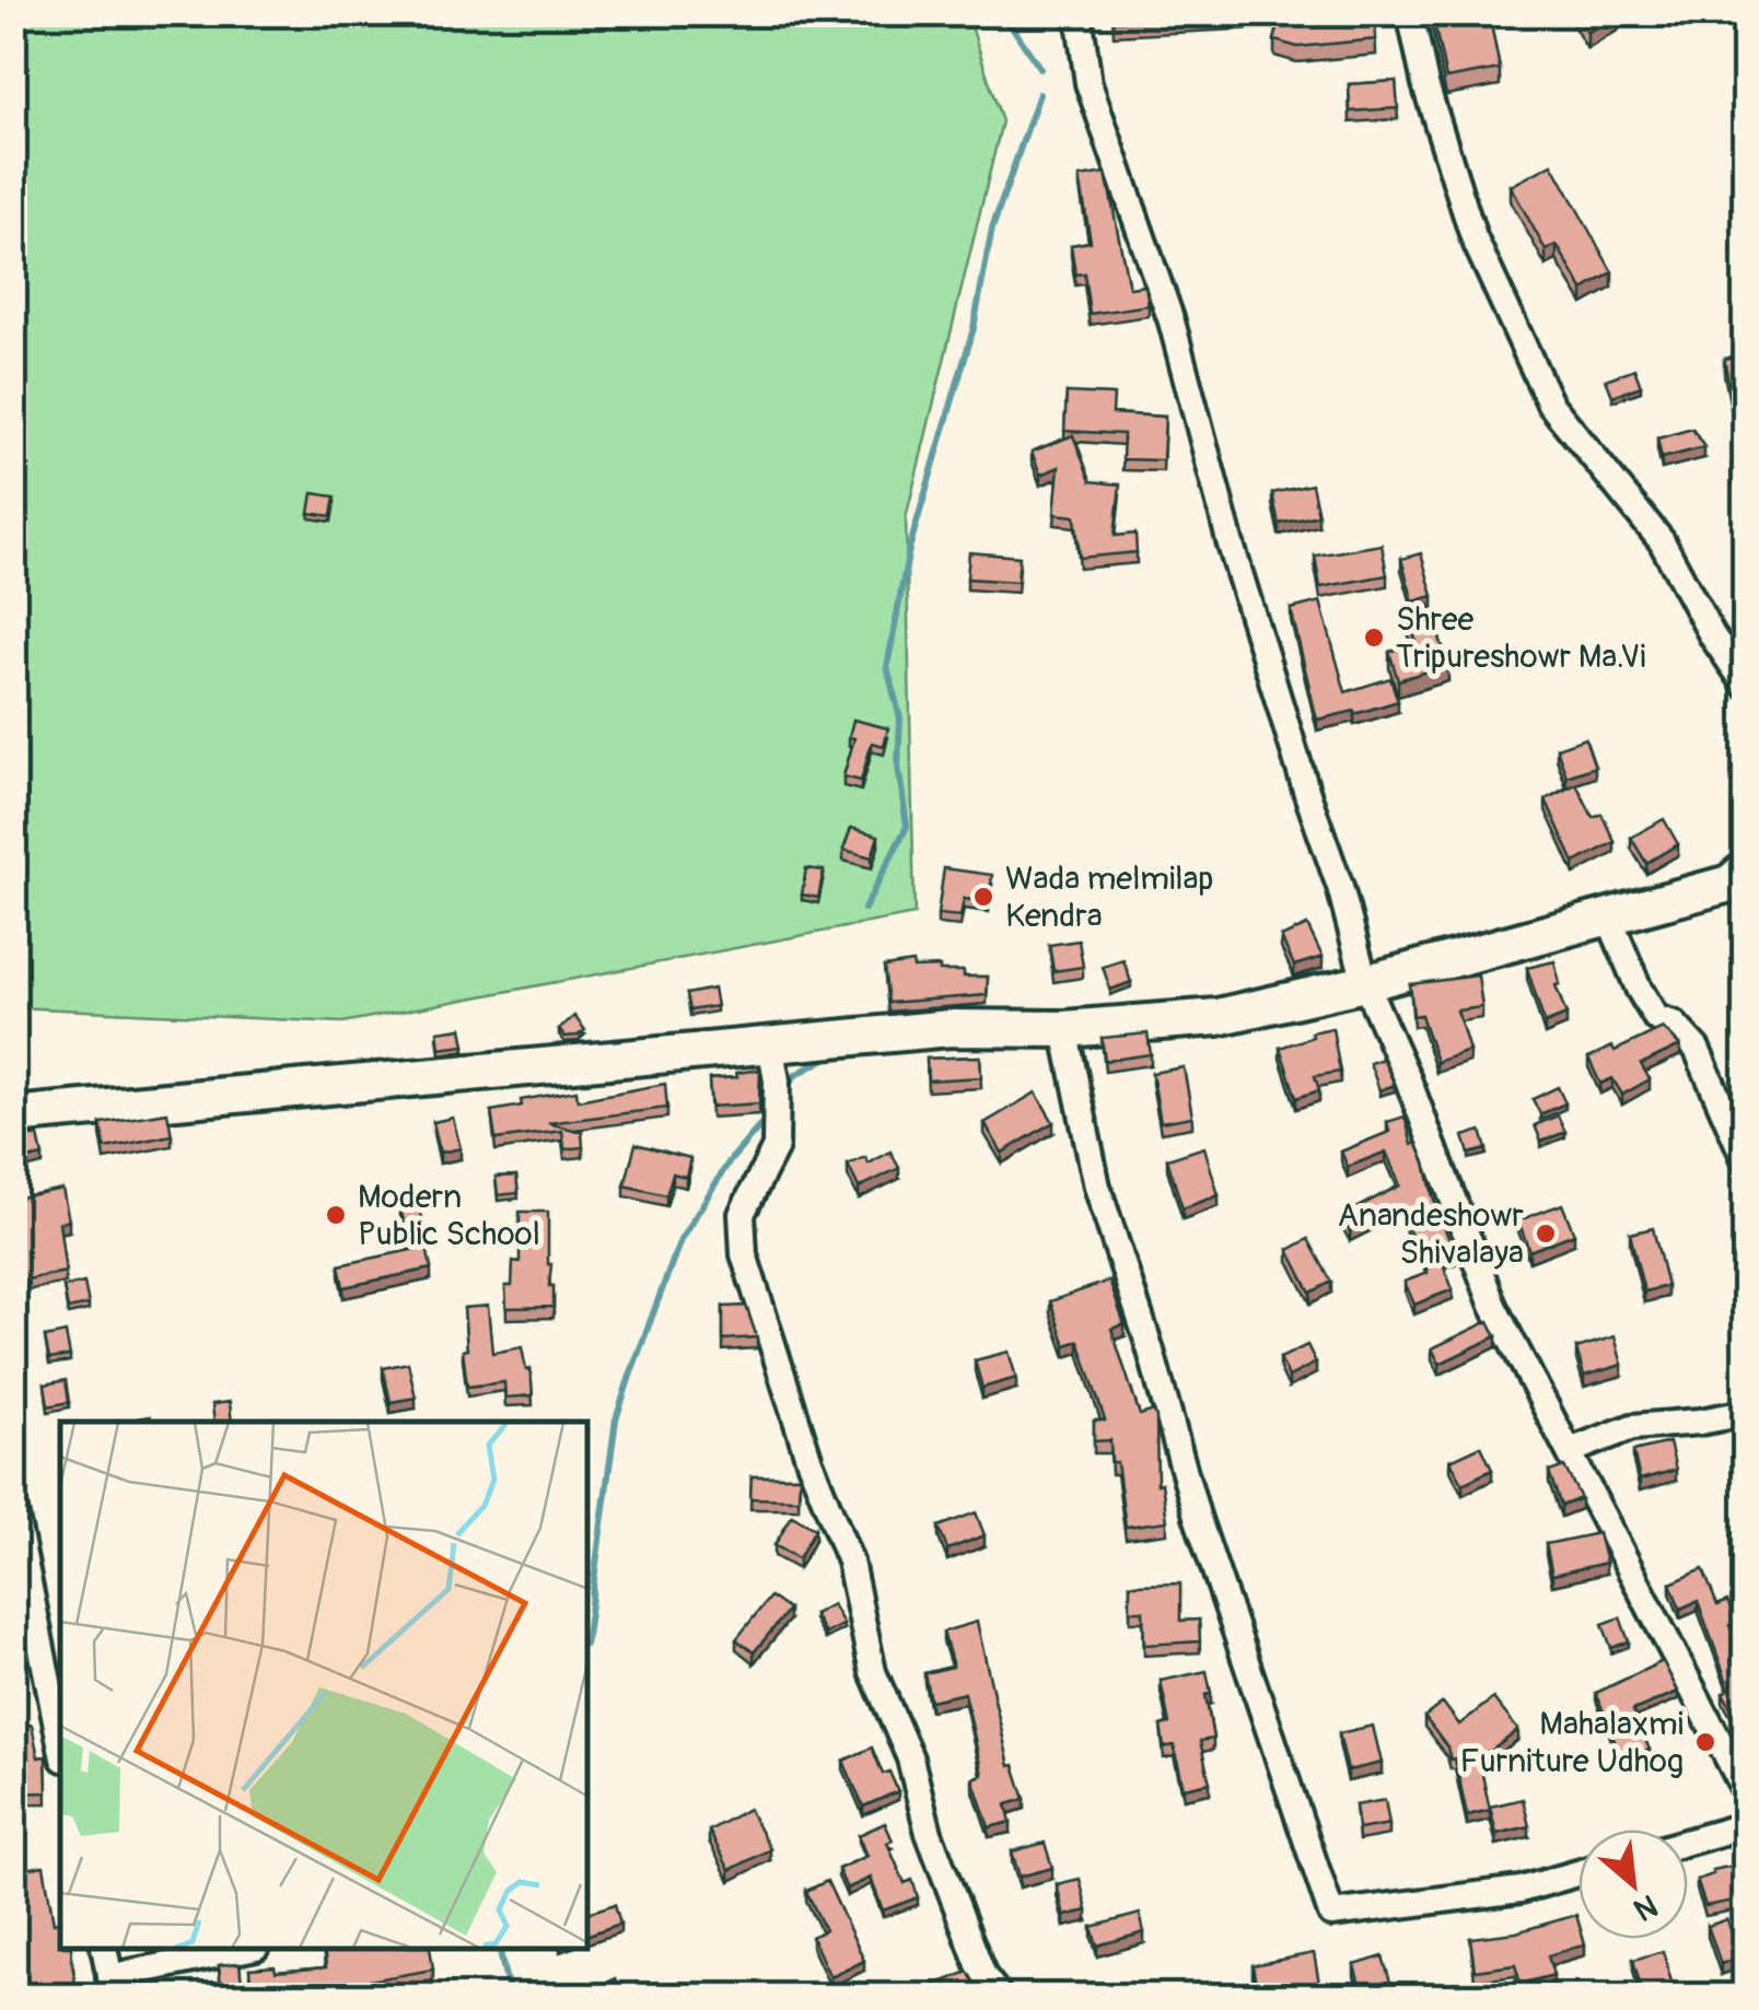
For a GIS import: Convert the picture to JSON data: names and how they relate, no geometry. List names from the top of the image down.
{
  "places": [
    "Shree Tripureshowr Ma.Vi",
    "Wada melmilap Kendra",
    "Modern Public School",
    "Anandeshowr Shivalaya",
    "Mahalaxmi Furniture Udhog"
  ],
  "north": "bottom right"
}
